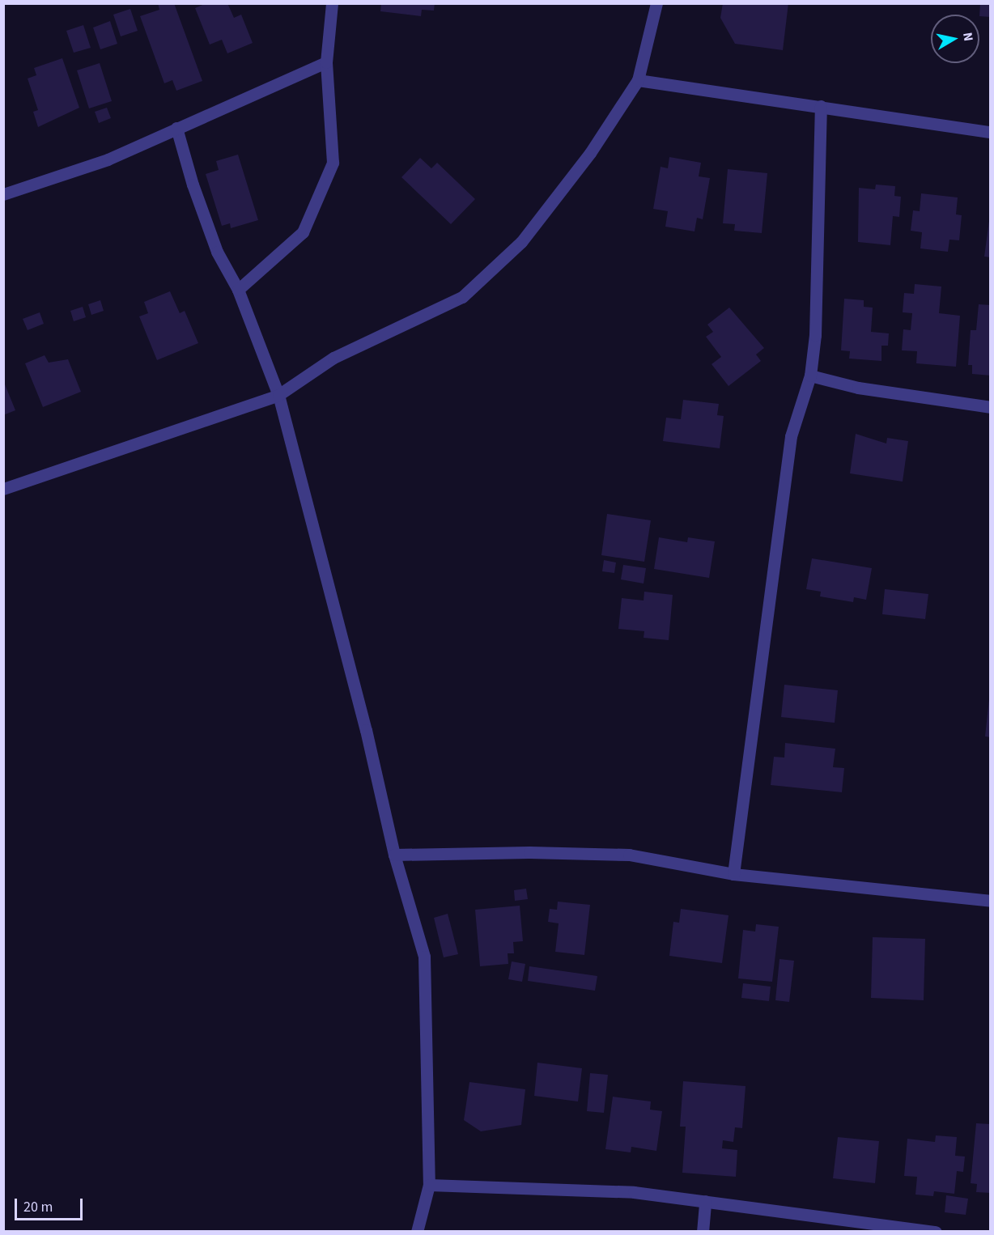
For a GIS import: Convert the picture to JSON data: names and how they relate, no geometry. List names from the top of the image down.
{
  "scale_bar": "20 m",
  "north": "right"
}
